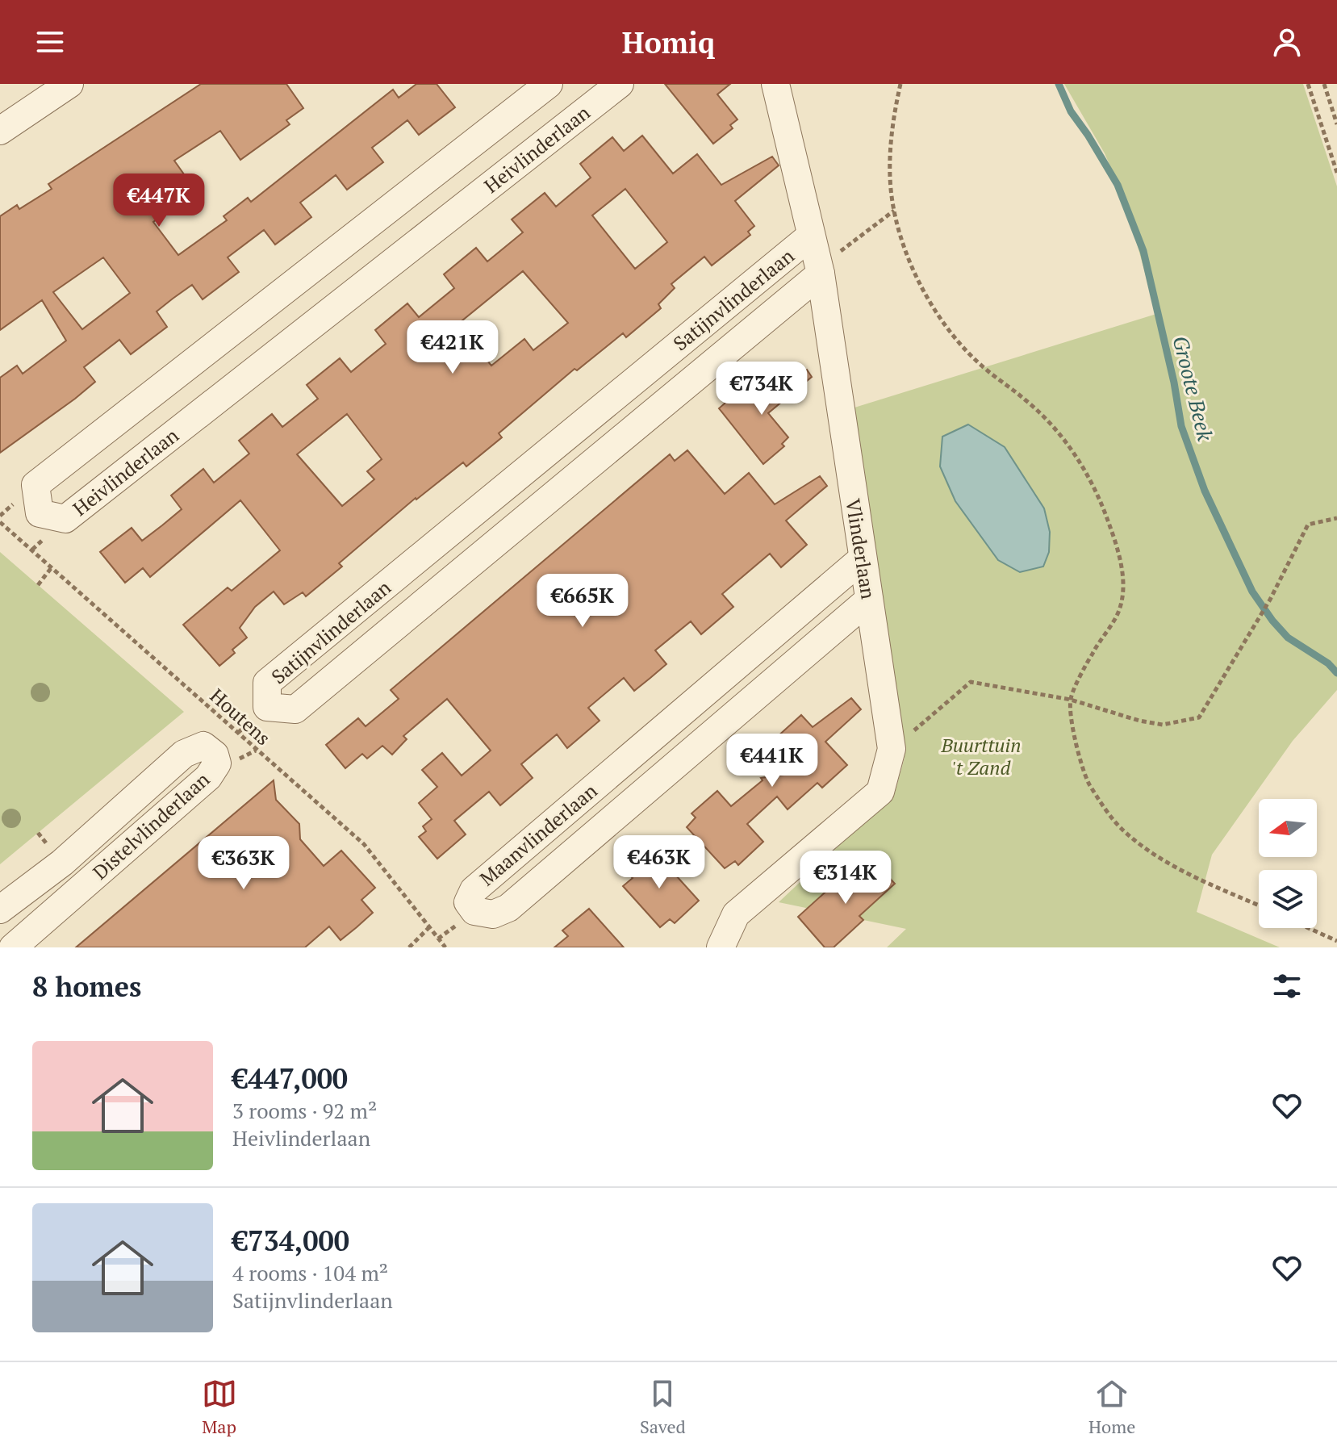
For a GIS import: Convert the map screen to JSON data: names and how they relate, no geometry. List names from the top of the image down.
{
  "streets": {
    "street": [
      "Heivlinderlaan",
      "Satijnvlinderlaan",
      "Vlinderlaan",
      "Distelvlinderlaan",
      "Maanvlinderlaan"
    ],
    "path": ["Houtens"]
  },
  "crossings": [
    ["Satijnvlinderlaan", "Vlinderlaan"],
    ["Vlinderlaan", "Maanvlinderlaan"]
  ],
  "water": ["Groote Beek"],
  "parks": ["Buurttuin 't Zand"],
  "north": "left",
  "page": {
    "header": "Homiq",
    "price": [
      "€447K",
      "€421K",
      "€734K",
      "€665K",
      "€441K",
      "€463K",
      "€363K",
      "€314K"
    ],
    "heading": "8 homes",
    "list": [
      {
        "name": "€447,000",
        "note": "3 rooms · 92 m² · Heivlinderlaan"
      },
      {
        "name": "€734,000",
        "note": "4 rooms · 104 m² · Satijnvlinderlaan"
      }
    ],
    "tabs": ["Map", "Saved", "Home"]
  }
}
